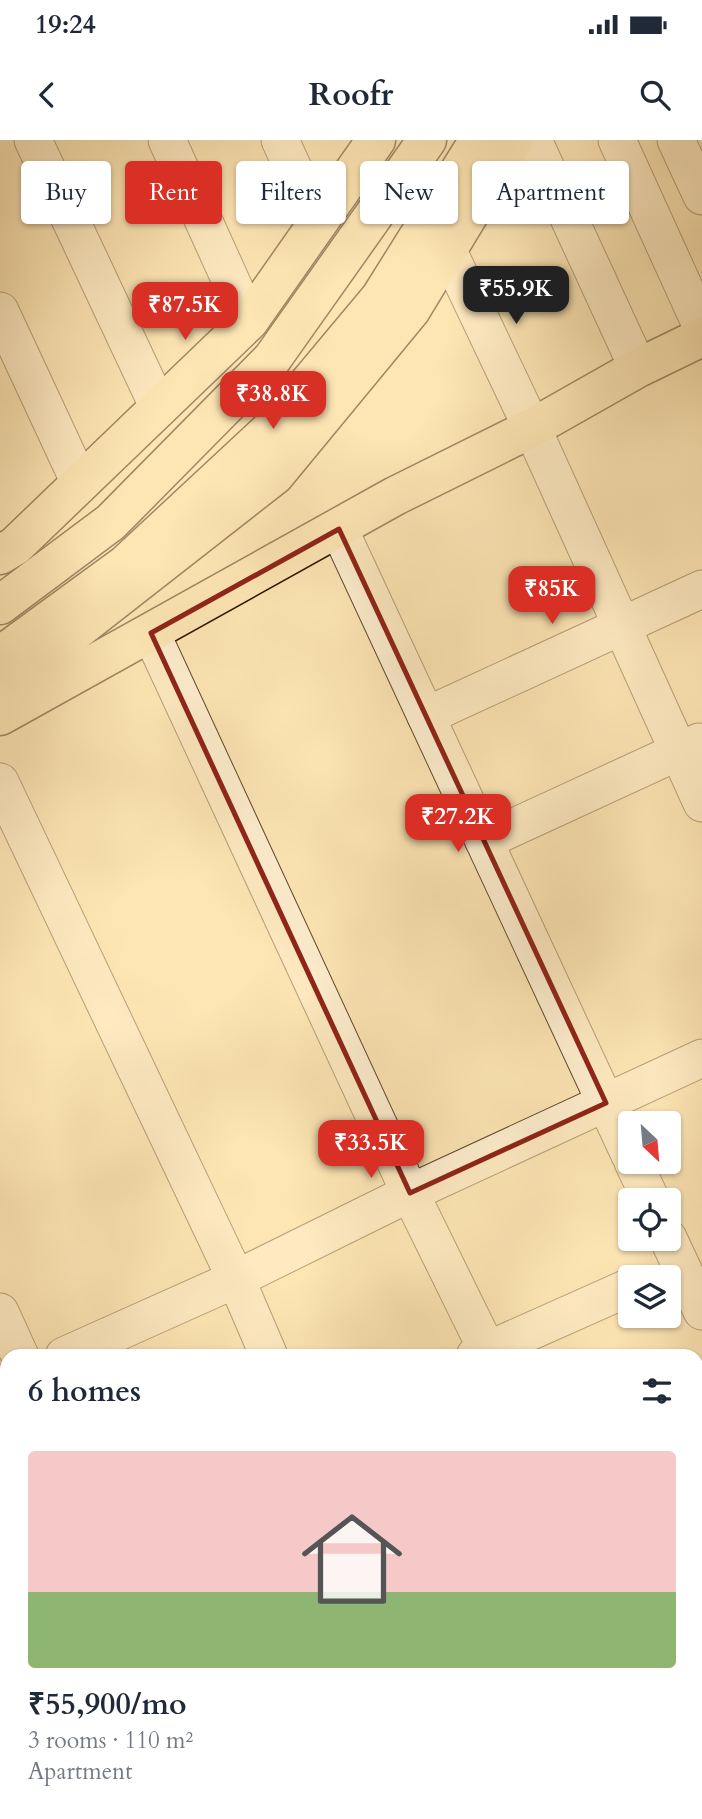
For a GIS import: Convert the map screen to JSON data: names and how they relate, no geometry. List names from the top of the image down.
{
  "north": "bottom right",
  "page": {
    "status": "19:24",
    "header": "Roofr",
    "chip": [
      "Buy",
      "Rent",
      "Filters",
      "New",
      "Apartment"
    ],
    "price": [
      "₹55.9K",
      "₹87.5K",
      "₹38.8K",
      "₹85K",
      "₹27.2K",
      "₹33.5K"
    ],
    "heading": "6 homes",
    "list": [
      {
        "name": "₹55,900/mo",
        "note": "3 rooms · 110 m² · Apartment"
      }
    ]
  }
}
